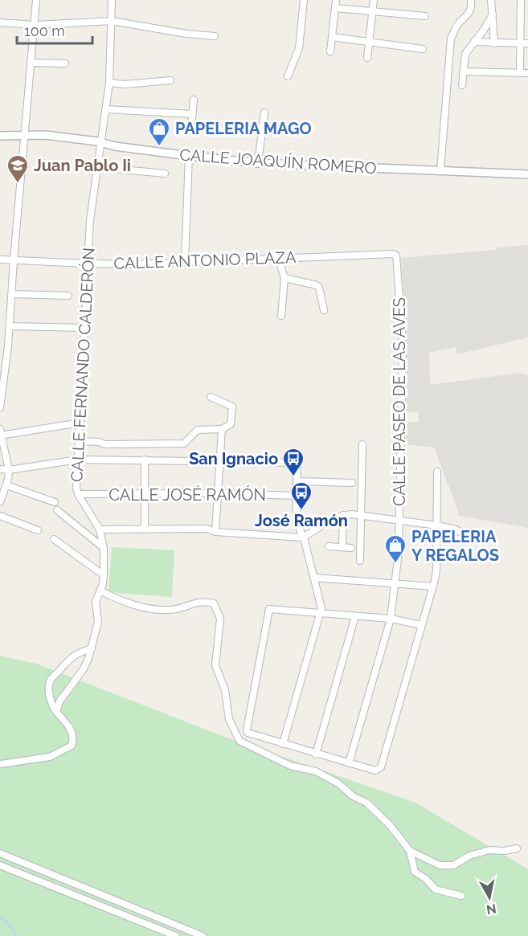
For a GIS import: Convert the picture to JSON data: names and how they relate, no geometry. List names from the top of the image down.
{
  "streets": {
    "street": [
      "CALLE JOAQUÍN ROMERO",
      "CALLE ANTONIO PLAZA",
      "CALLE FERNANDO CALDERÓN",
      "CALLE PASEO DE LAS AVES",
      "CALLE JOSÉ RAMÓN"
    ]
  },
  "crossings": [
    ["CALLE JOAQUÍN ROMERO", "CALLE FERNANDO CALDERÓN"],
    ["CALLE ANTONIO PLAZA", "CALLE FERNANDO CALDERÓN"],
    ["CALLE ANTONIO PLAZA", "CALLE PASEO DE LAS AVES"],
    ["CALLE FERNANDO CALDERÓN", "CALLE JOSÉ RAMÓN"]
  ],
  "places": {
    "shop": ["PAPELERIA MAGO", "PAPELERIA Y REGALOS"],
    "school or university": ["Juan Pablo Ii"],
    "bus stop": ["San Ignacio", "José Ramón"]
  },
  "scale_bar": "100 m",
  "north": "bottom"
}
